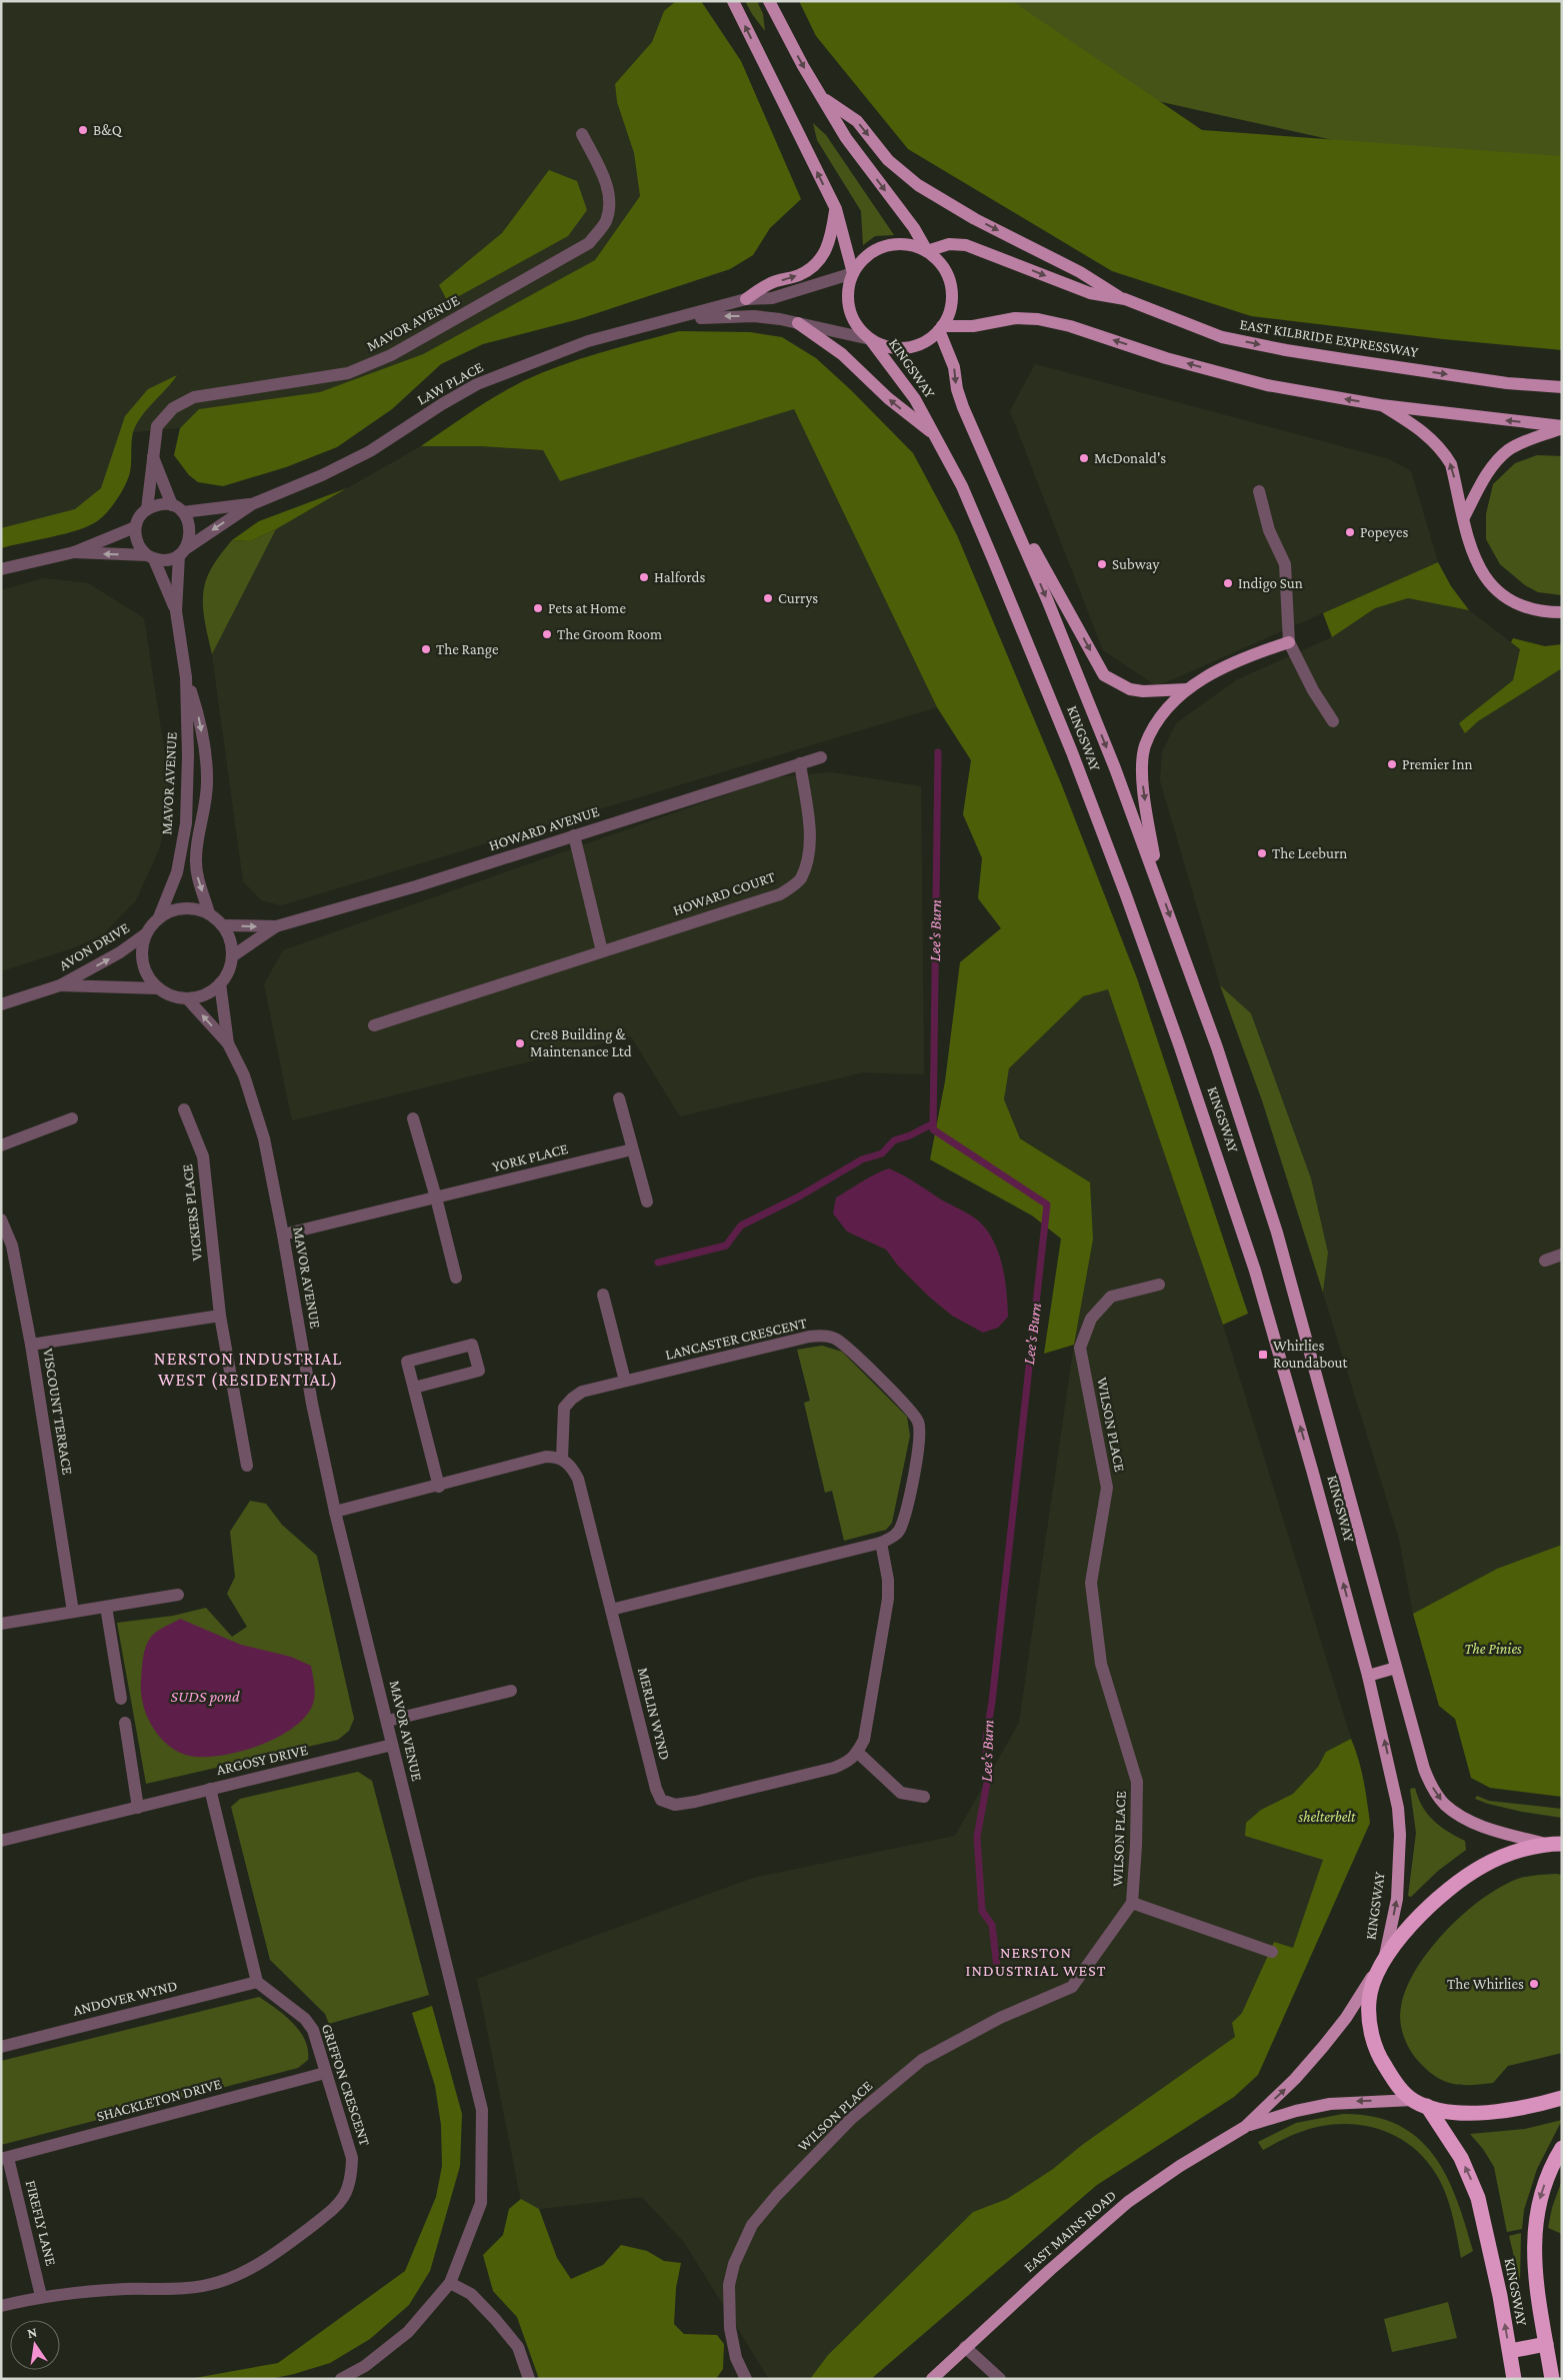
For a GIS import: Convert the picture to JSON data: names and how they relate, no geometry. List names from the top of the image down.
{
  "streets": {
    "highway": ["KINGSWAY"],
    "main road": ["EAST KILBRIDE EXPRESSWAY", "EAST MAINS ROAD"],
    "street": [
      "MAVOR AVENUE",
      "LAW PLACE",
      "HOWARD AVENUE",
      "HOWARD COURT",
      "AVON DRIVE",
      "YORK PLACE",
      "VICKERS PLACE",
      "LANCASTER CRESCENT",
      "VISCOUNT TERRACE",
      "WILSON PLACE",
      "MERLIN WYND",
      "ARGOSY DRIVE",
      "ANDOVER WYND",
      "GRIFFON CRESCENT",
      "SHACKLETON DRIVE",
      "FIREFLY LANE"
    ]
  },
  "crossings": [
    ["MAVOR AVENUE", "LAW PLACE"],
    ["MAVOR AVENUE", "HOWARD AVENUE"],
    ["MAVOR AVENUE", "AVON DRIVE"],
    ["MAVOR AVENUE", "YORK PLACE"],
    ["MAVOR AVENUE", "ARGOSY DRIVE"],
    ["EAST KILBRIDE EXPRESSWAY", "KINGSWAY"],
    ["EAST KILBRIDE EXPRESSWAY", "LAW PLACE"],
    ["KINGSWAY", "LAW PLACE"],
    ["KINGSWAY", "EAST MAINS ROAD"],
    ["HOWARD AVENUE", "HOWARD COURT"],
    ["HOWARD AVENUE", "AVON DRIVE"],
    ["LANCASTER CRESCENT", "MERLIN WYND"],
    ["ANDOVER WYND", "GRIFFON CRESCENT"],
    ["GRIFFON CRESCENT", "SHACKLETON DRIVE"],
    ["GRIFFON CRESCENT", "FIREFLY LANE"],
    ["SHACKLETON DRIVE", "FIREFLY LANE"]
  ],
  "one_way": ["AVON DRIVE"],
  "districts": ["NERSTON INDUSTRIAL WEST (RESIDENTIAL)", "NERSTON INDUSTRIAL WEST"],
  "water": ["Lee's Burn", "SUDS pond"],
  "parks": ["The Pinies", "shelterbelt"],
  "places": {
    "other": [
      "B&Q",
      "McDonald's",
      "Popeyes",
      "Subway",
      "Halfords",
      "Indigo Sun",
      "Currys",
      "Pets at Home",
      "The Groom Room",
      "The Range",
      "Premier Inn",
      "The Leeburn",
      "Cre8 Building & Maintenance Ltd",
      "The Whirlies"
    ],
    "transit": ["Whirlies Roundabout"]
  },
  "north": "top"
}
